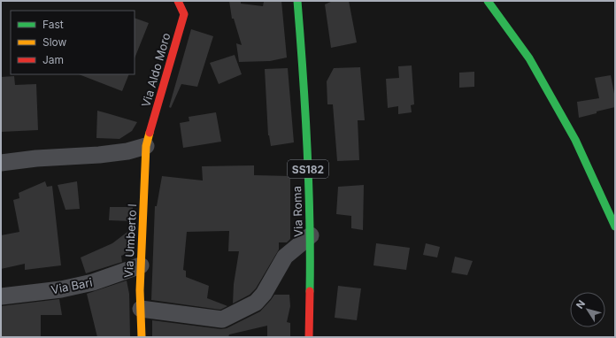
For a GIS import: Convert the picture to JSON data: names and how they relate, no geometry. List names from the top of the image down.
{
  "streets": {
    "street": [
      "Via Aldo Moro",
      "SS182",
      "Via Roma",
      "Via Umberto I",
      "Via Bari"
    ]
  },
  "crossings": [
    ["Via Aldo Moro", "Via Umberto I"],
    ["Via Umberto I", "Via Bari"]
  ],
  "legend": ["Fast", "Slow", "Jam"],
  "north": "top left"
}
